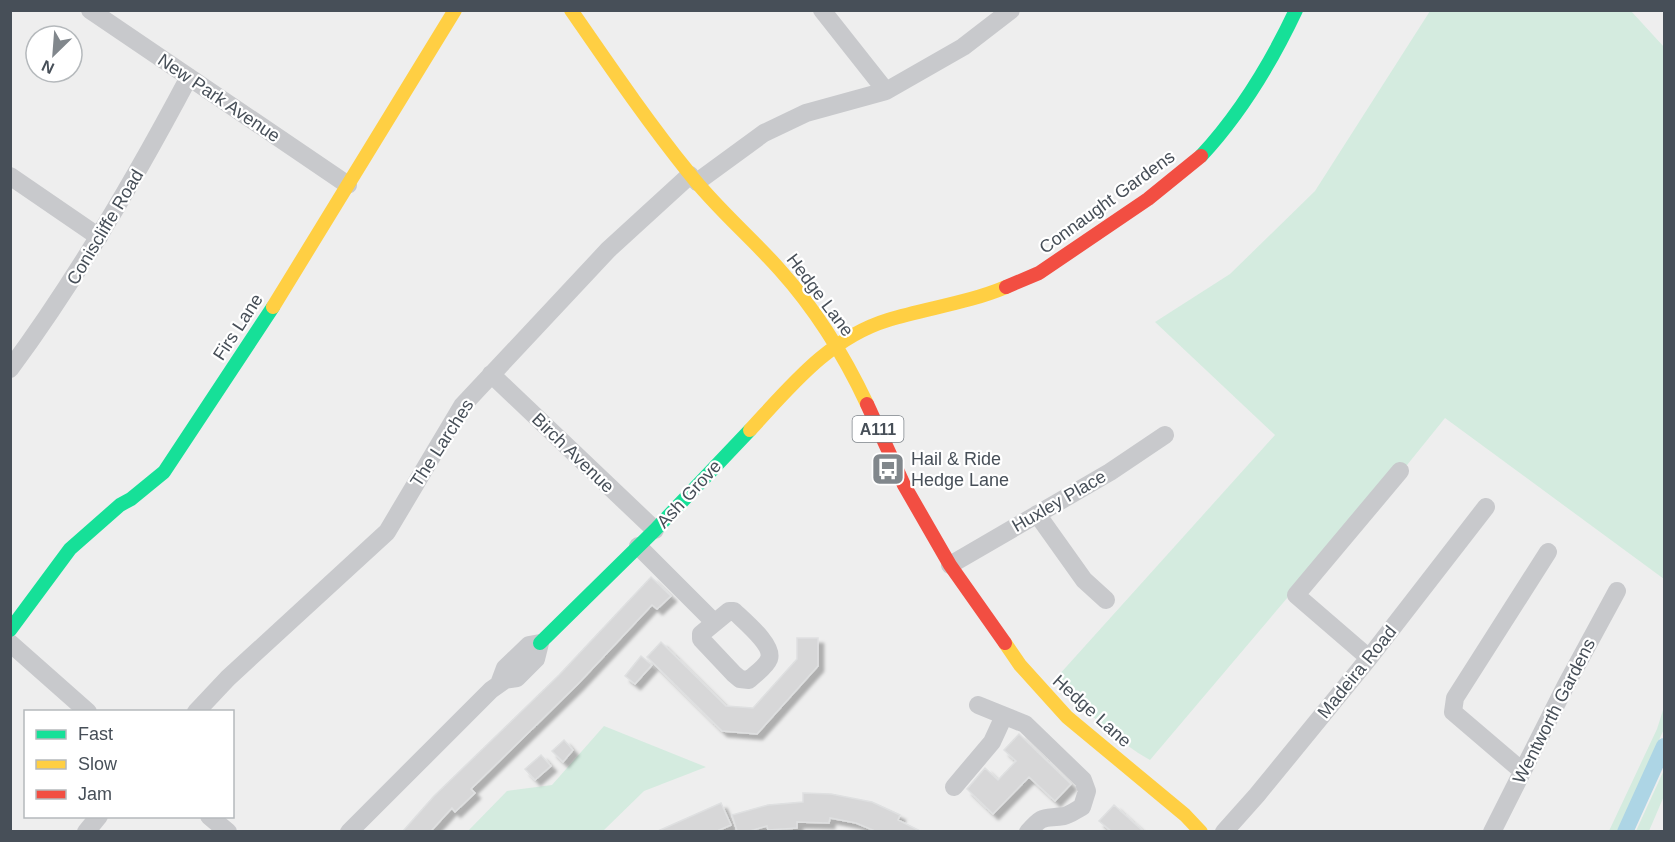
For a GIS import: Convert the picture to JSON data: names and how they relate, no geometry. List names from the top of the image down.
{
  "streets": {
    "street": [
      "New Park Avenue",
      "Connaught Gardens",
      "Coniscliffe Road",
      "Hedge Lane",
      "Firs Lane",
      "A111",
      "The Larches",
      "Birch Avenue",
      "Ash Grove",
      "Huxley Place",
      "Madeira Road",
      "Wentworth Gardens"
    ]
  },
  "crossings": [
    ["New Park Avenue", "Coniscliffe Road"],
    ["New Park Avenue", "Firs Lane"],
    ["Connaught Gardens", "Hedge Lane"],
    ["Connaught Gardens", "Ash Grove"],
    ["Hedge Lane", "The Larches"],
    ["Hedge Lane", "Ash Grove"],
    ["Hedge Lane", "Huxley Place"],
    ["The Larches", "Birch Avenue"],
    ["Birch Avenue", "Ash Grove"]
  ],
  "places": {
    "bus stop": ["Hail & Ride Hedge Lane"]
  },
  "legend": ["Fast", "Slow", "Jam"],
  "north": "bottom left"
}
